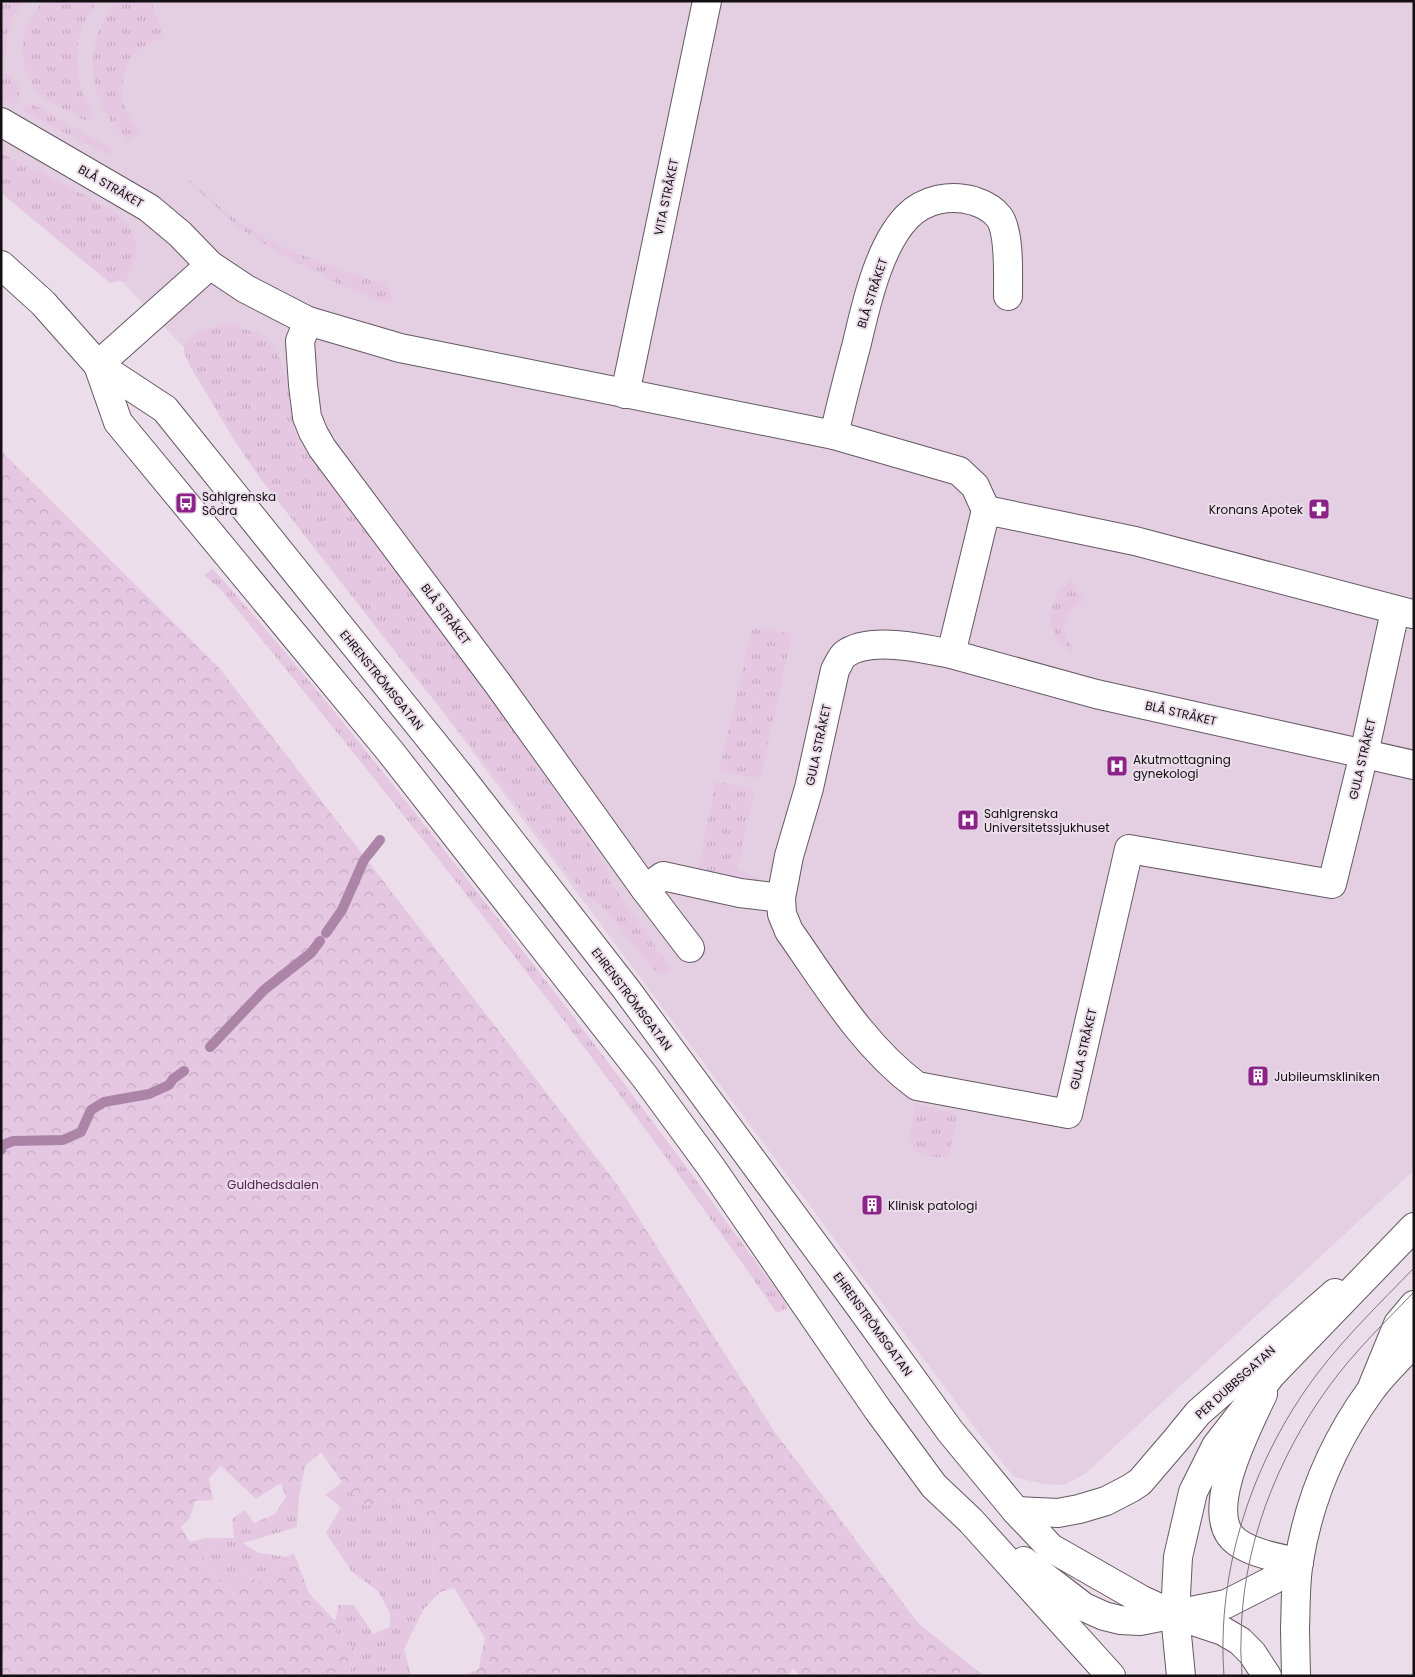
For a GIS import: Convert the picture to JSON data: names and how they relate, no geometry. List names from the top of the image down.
{
  "streets": {
    "street": [
      "BLÅ STRÅKET",
      "VITA STRÅKET",
      "EHRENSTRÖMSGATAN",
      "GULA STRÅKET",
      "PER DUBBSGATAN"
    ]
  },
  "crossings": [
    ["BLÅ STRÅKET", "VITA STRÅKET"],
    ["BLÅ STRÅKET", "GULA STRÅKET"],
    ["EHRENSTRÖMSGATAN", "PER DUBBSGATAN"]
  ],
  "parks": ["Guldhedsdalen"],
  "places": {
    "bus stop": ["Sahlgrenska Södra"],
    "pharmacy": ["Kronans Apotek"],
    "hospital": ["Akutmottagning gynekologi", "Sahlgrenska Universitetssjukhuset"],
    "building": ["Jubileumskliniken", "Klinisk patologi"]
  }
}
